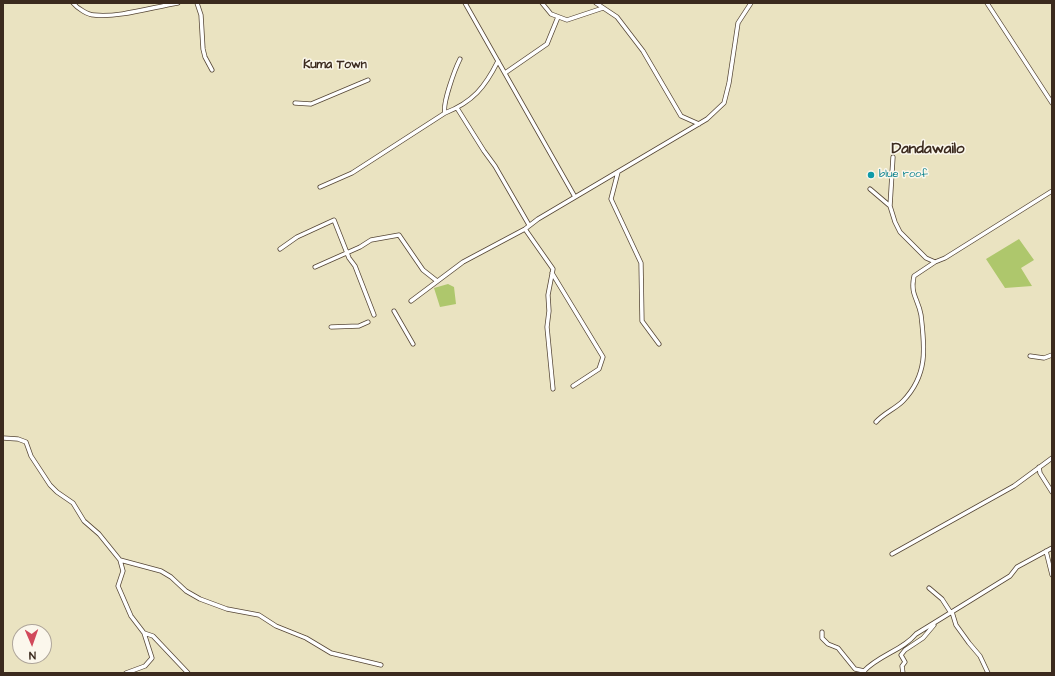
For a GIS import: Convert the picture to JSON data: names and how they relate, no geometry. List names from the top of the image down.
{
  "districts": ["Kuma Town", "Dandawailo"],
  "places": ["blue roof"],
  "north": "bottom"
}
